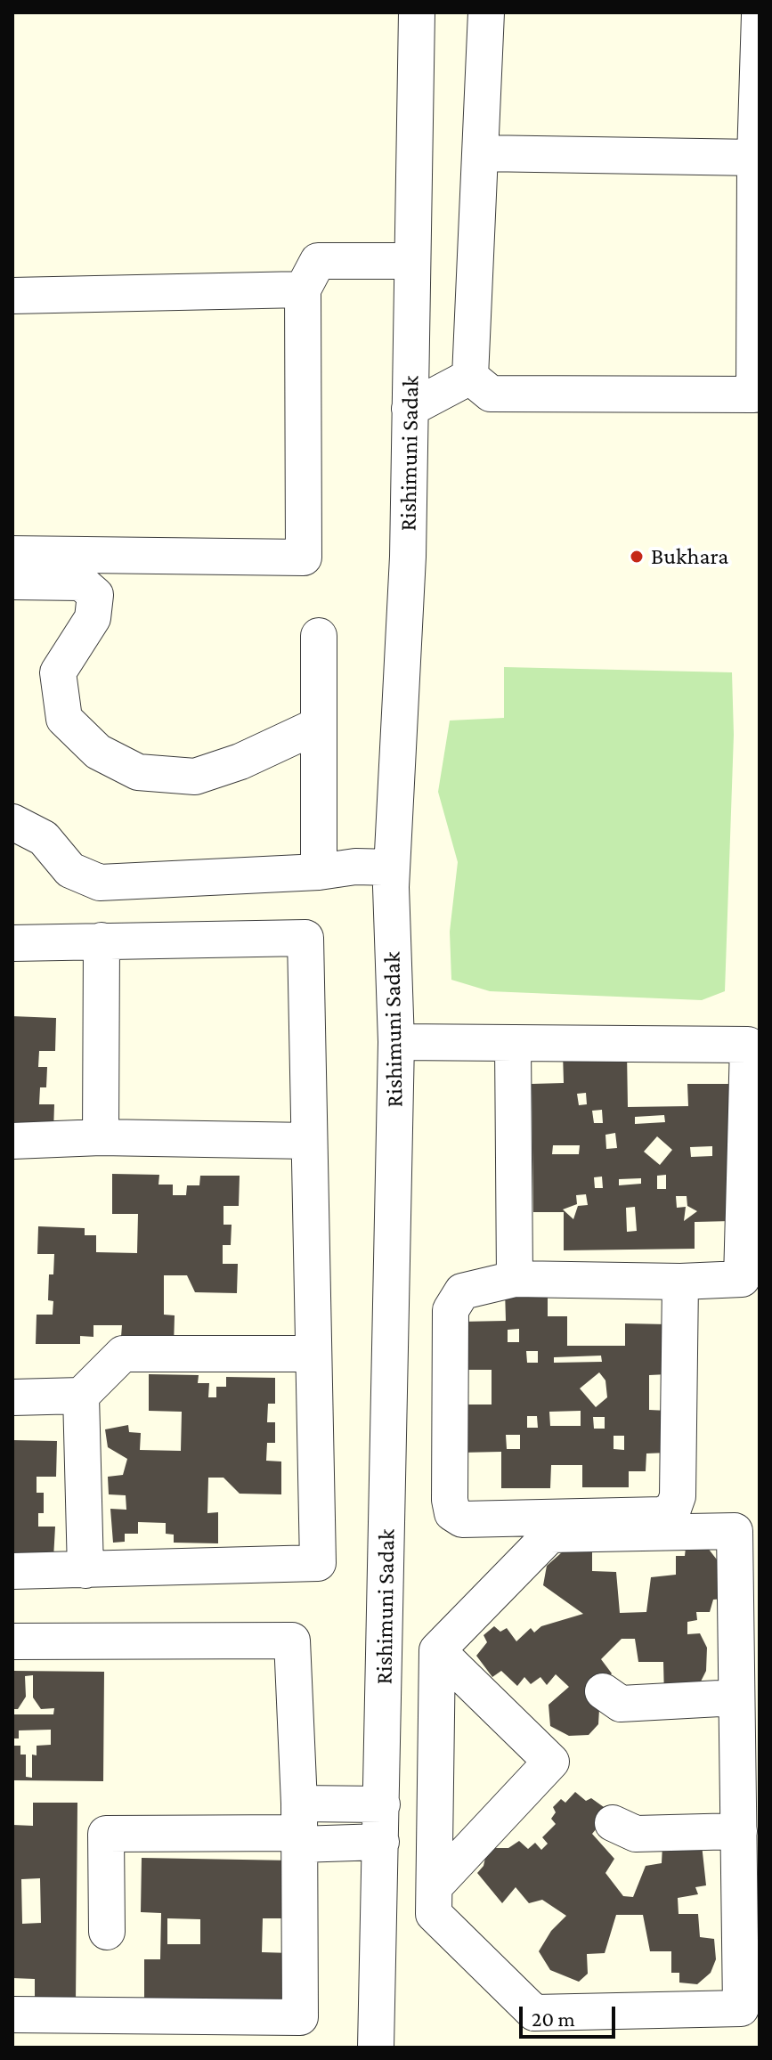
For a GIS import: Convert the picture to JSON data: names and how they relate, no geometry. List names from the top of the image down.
{
  "streets": {
    "street": ["Rishimuni Sadak"]
  },
  "places": ["Bukhara"],
  "scale_bar": "20 m"
}
